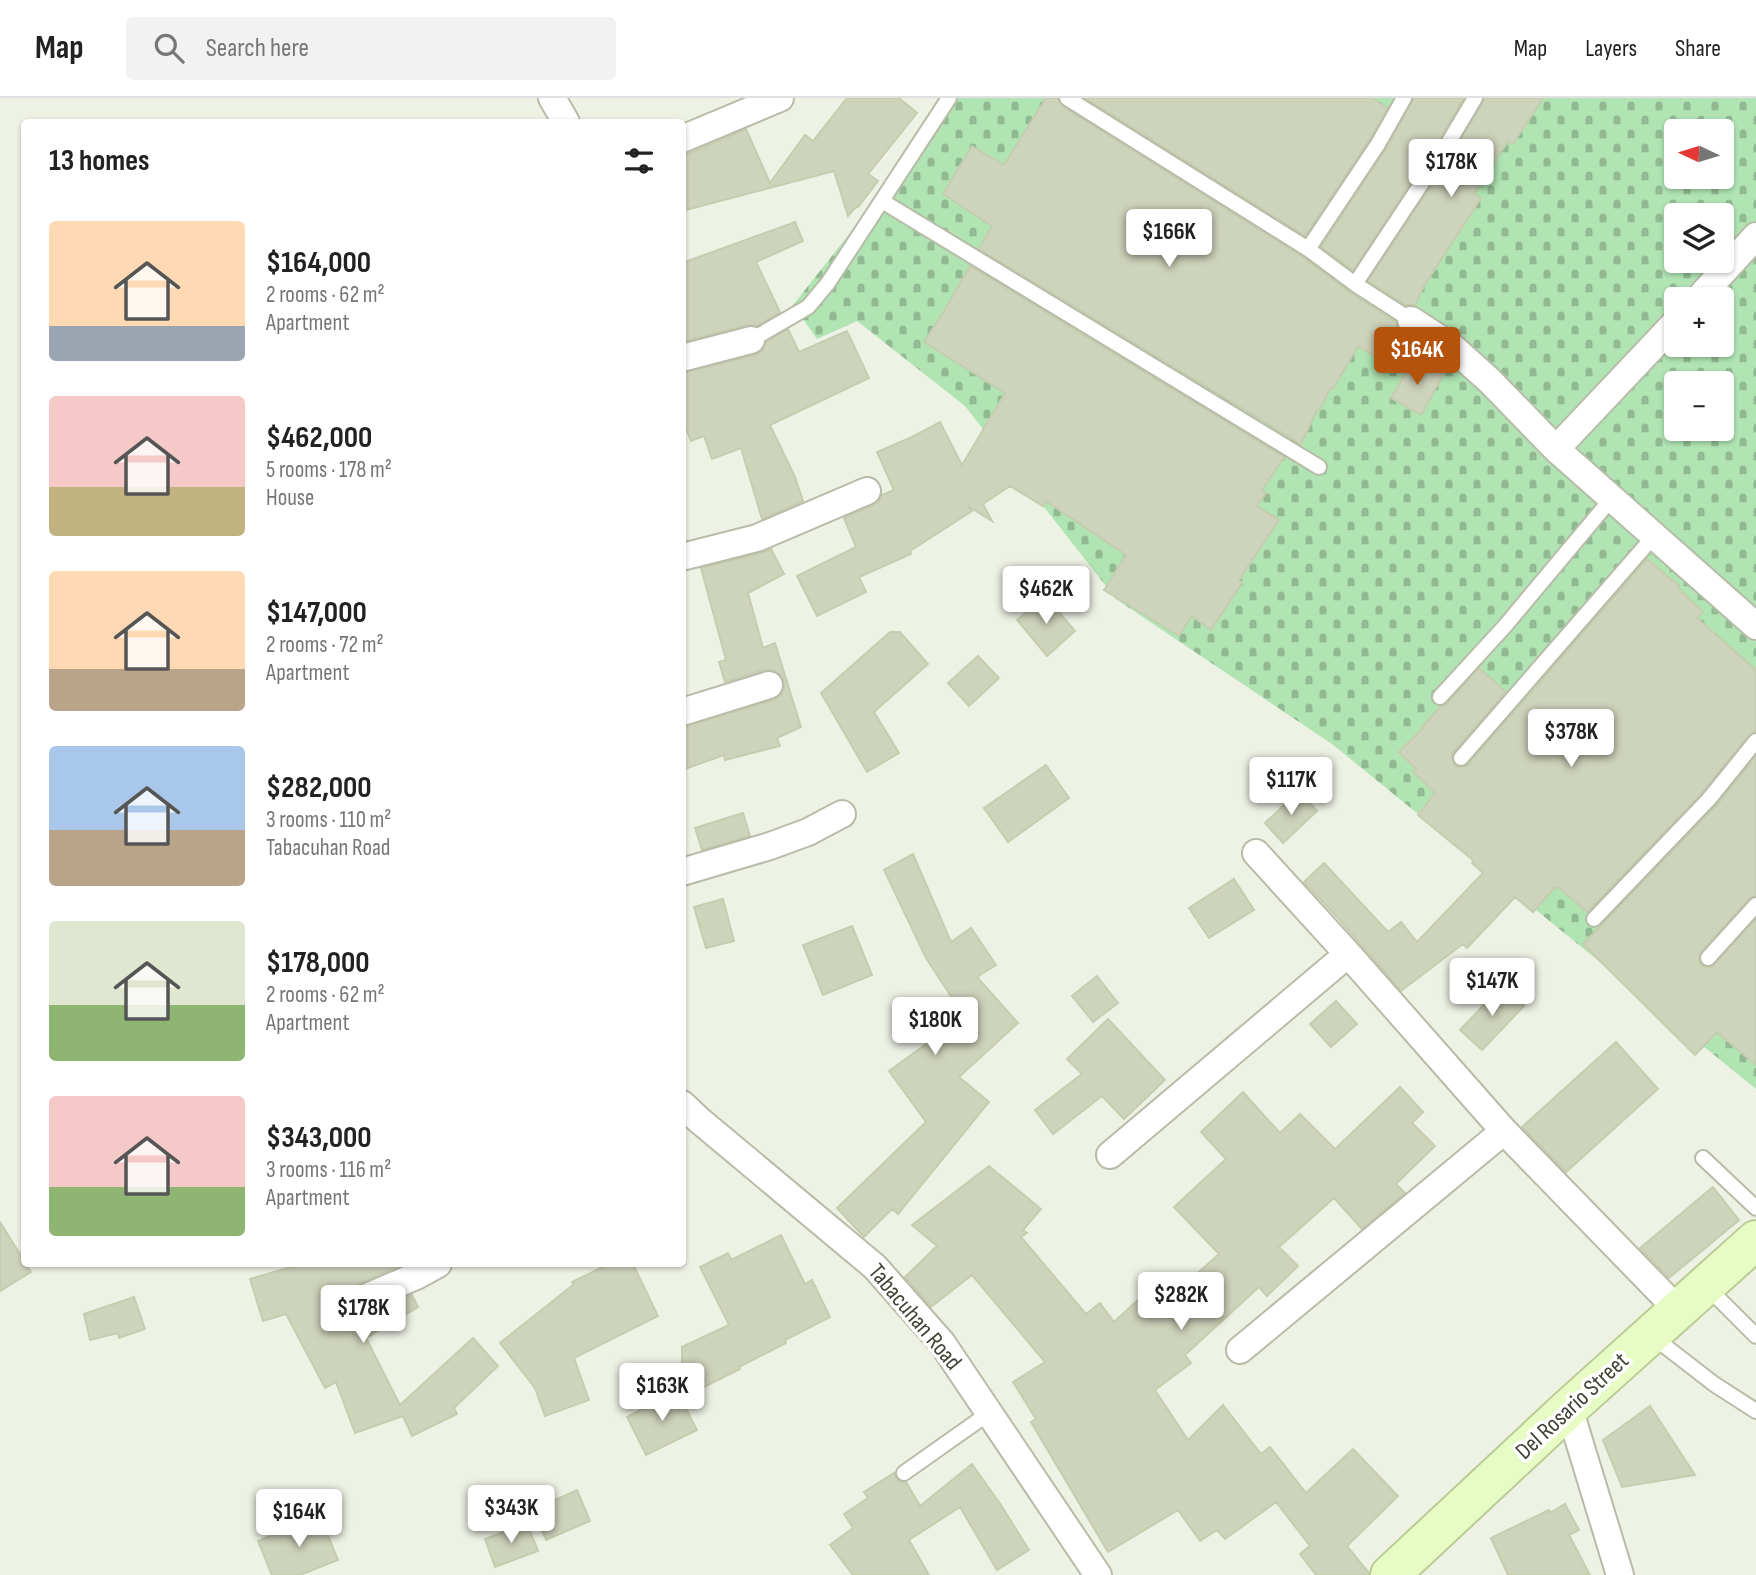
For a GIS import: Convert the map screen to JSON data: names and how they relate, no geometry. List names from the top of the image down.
{
  "streets": {
    "main road": ["Del Rosario Street"],
    "street": ["Tabacuhan Road"]
  },
  "north": "left",
  "page": {
    "header": "Map",
    "search": "Search here",
    "nav": ["Map", "Layers", "Share"],
    "map_buttons": ["+", "−"],
    "heading": "13 homes",
    "price": [
      "$178K",
      "$166K",
      "$164K",
      "$462K",
      "$378K",
      "$117K",
      "$147K",
      "$180K",
      "$282K",
      "$178K",
      "$163K",
      "$343K",
      "$164K"
    ],
    "list": [
      {
        "name": "$164,000",
        "note": "2 rooms · 62 m² · Apartment"
      },
      {
        "name": "$462,000",
        "note": "5 rooms · 178 m² · House"
      },
      {
        "name": "$147,000",
        "note": "2 rooms · 72 m² · Apartment"
      },
      {
        "name": "$282,000",
        "note": "3 rooms · 110 m² · Tabacuhan Road"
      },
      {
        "name": "$178,000",
        "note": "2 rooms · 62 m² · Apartment"
      },
      {
        "name": "$343,000",
        "note": "3 rooms · 116 m² · Apartment"
      }
    ]
  }
}
